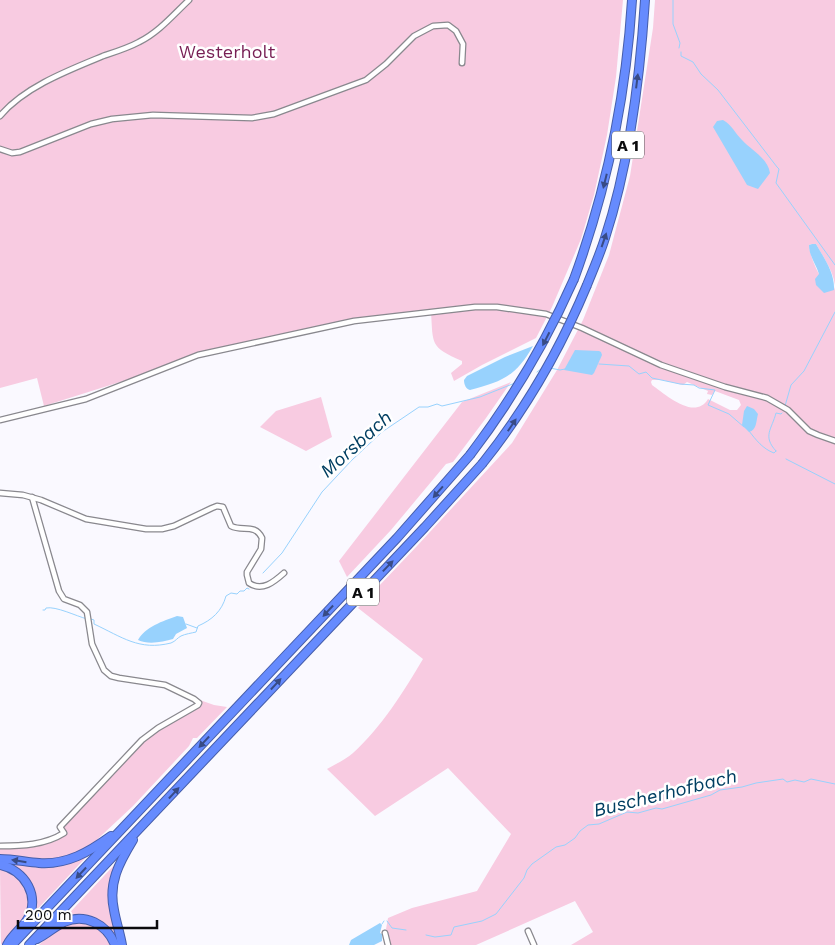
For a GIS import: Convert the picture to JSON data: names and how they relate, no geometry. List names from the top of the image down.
{
  "streets": {
    "highway": ["A 1"]
  },
  "water": ["Morsbach", "Buscherhofbach"],
  "parks": ["Westerholt"],
  "scale_bar": "200 m"
}
